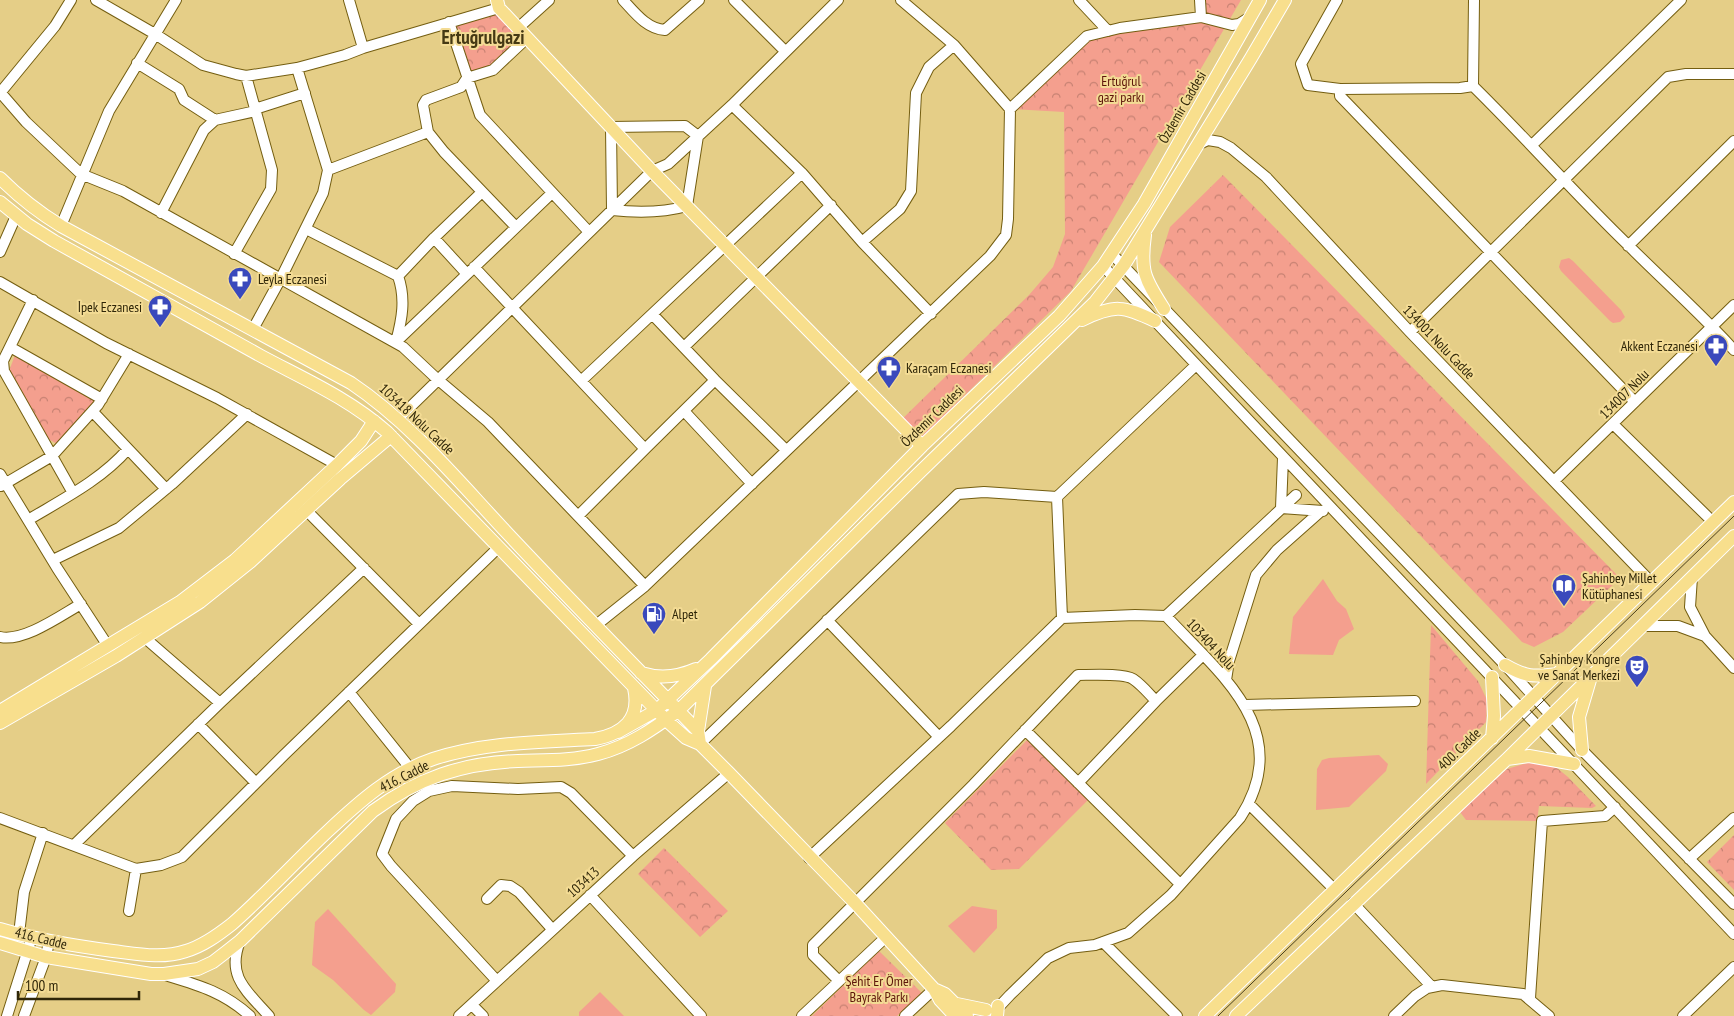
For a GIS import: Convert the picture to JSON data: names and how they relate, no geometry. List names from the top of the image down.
{
  "streets": {
    "main road": [
      "Özdemir Caddesi",
      "103418 Nolu Cadde",
      "400. Cadde",
      "416. Cadde"
    ],
    "street": [
      "134001 Nolu Cadde",
      "134007 Nolu",
      "103404 Nolu",
      "103413"
    ]
  },
  "crossings": [
    ["Özdemir Caddesi", "103418 Nolu Cadde"],
    ["Özdemir Caddesi", "416. Cadde"],
    ["134001 Nolu Cadde", "134007 Nolu"],
    ["134001 Nolu Cadde", "400. Cadde"],
    ["103418 Nolu Cadde", "416. Cadde"]
  ],
  "districts": ["Ertuğrulgazi"],
  "parks": ["Ertuğrul gazi parkı", "Şehit Er Ömer Bayrak Parkı"],
  "places": {
    "pharmacy": [
      "Leyla Eczanesi",
      "İpek Eczanesi",
      "Akkent Eczanesi",
      "Karaçam Eczanesi"
    ],
    "library": ["Şahinbey Millet Kütüphanesi"],
    "fuel station": ["Alpet"],
    "theatre": ["Şahinbey Kongre ve Sanat Merkezi"]
  },
  "scale_bar": "100 m"
}
